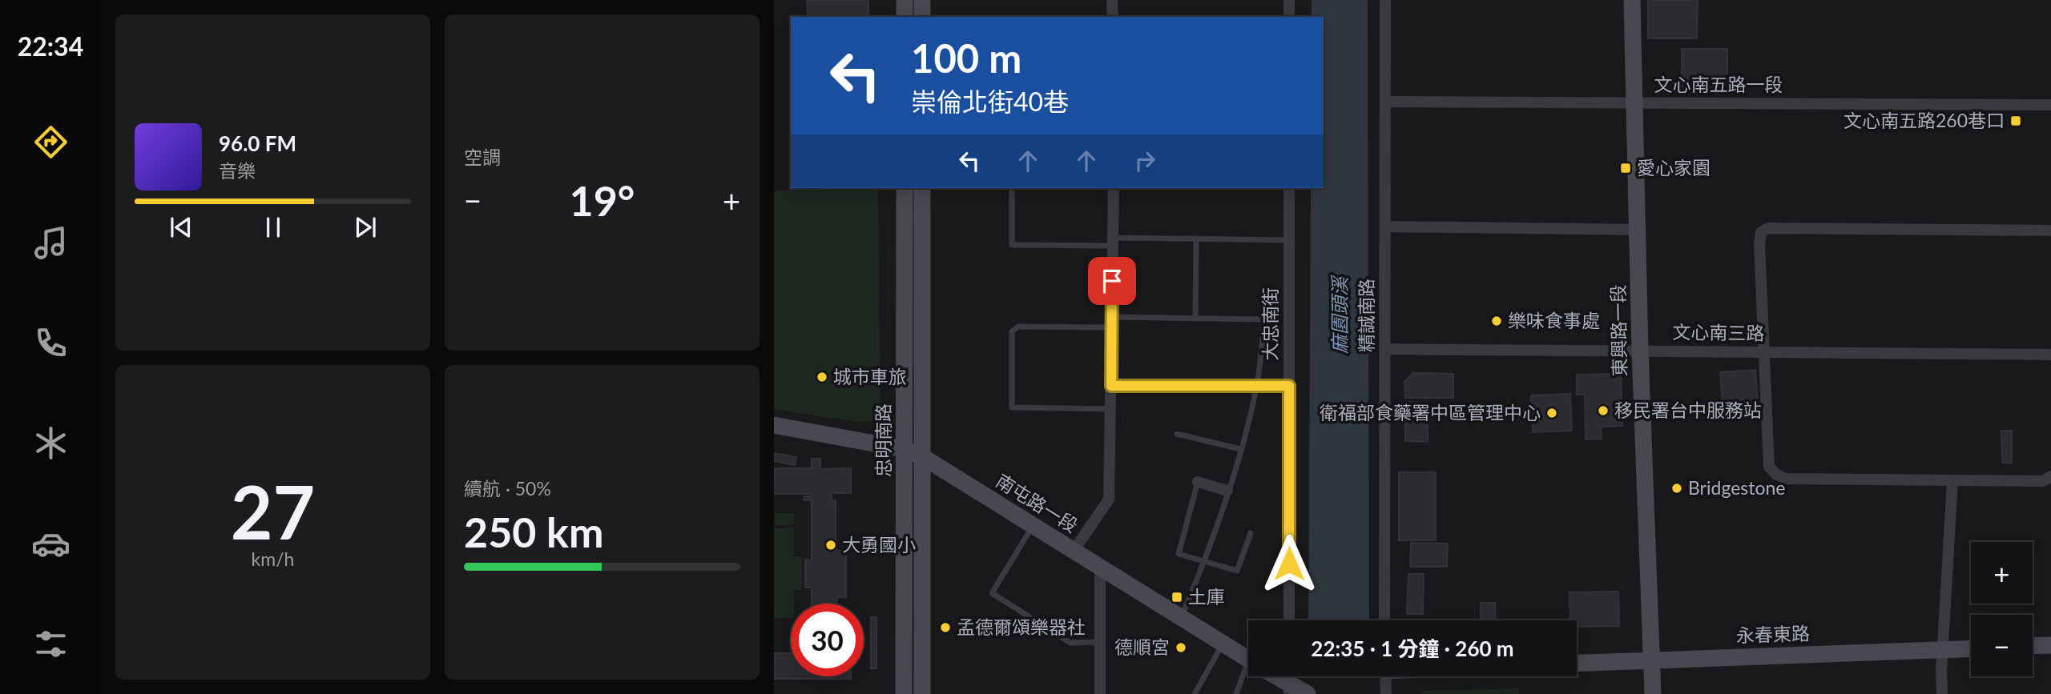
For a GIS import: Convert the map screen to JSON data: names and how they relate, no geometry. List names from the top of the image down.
{
  "streets": {
    "main road": [
      "東興路一段",
      "忠明南路",
      "南屯路一段",
      "永春東路"
    ],
    "street": [
      "文心南五路一段",
      "精誠南路",
      "大忠南街",
      "文心南三路"
    ]
  },
  "crossings": [
    ["文心南五路一段", "精誠南路"],
    ["文心南五路一段", "東興路一段"],
    ["精誠南路", "文心南三路"],
    ["東興路一段", "文心南三路"],
    ["東興路一段", "永春東路"],
    ["忠明南路", "南屯路一段"]
  ],
  "water": ["麻園頭溪"],
  "places": {
    "transit": ["文心南五路260巷口", "愛心家園", "土庫"],
    "other": [
      "樂味食事處",
      "城市車旅",
      "移民署台中服務站",
      "衛福部食藥署中區管理中心",
      "Bridgestone",
      "大勇國小",
      "孟德爾頌樂器社",
      "德順宮"
    ]
  },
  "page": {
    "tabs": "22:34",
    "tile": [
      "空調",
      ["27", "km/h"],
      ["續航 · 50%", "250 km"]
    ],
    "turn": ["100 m", "崇倫北街40巷"],
    "song": ["96.0 FM", "音樂"],
    "heat": ["−", "19°", "+"],
    "map_buttons": ["+", "−"],
    "limit": "30",
    "trip": "22:35 · 1 分鐘 · 260 m"
  }
}
